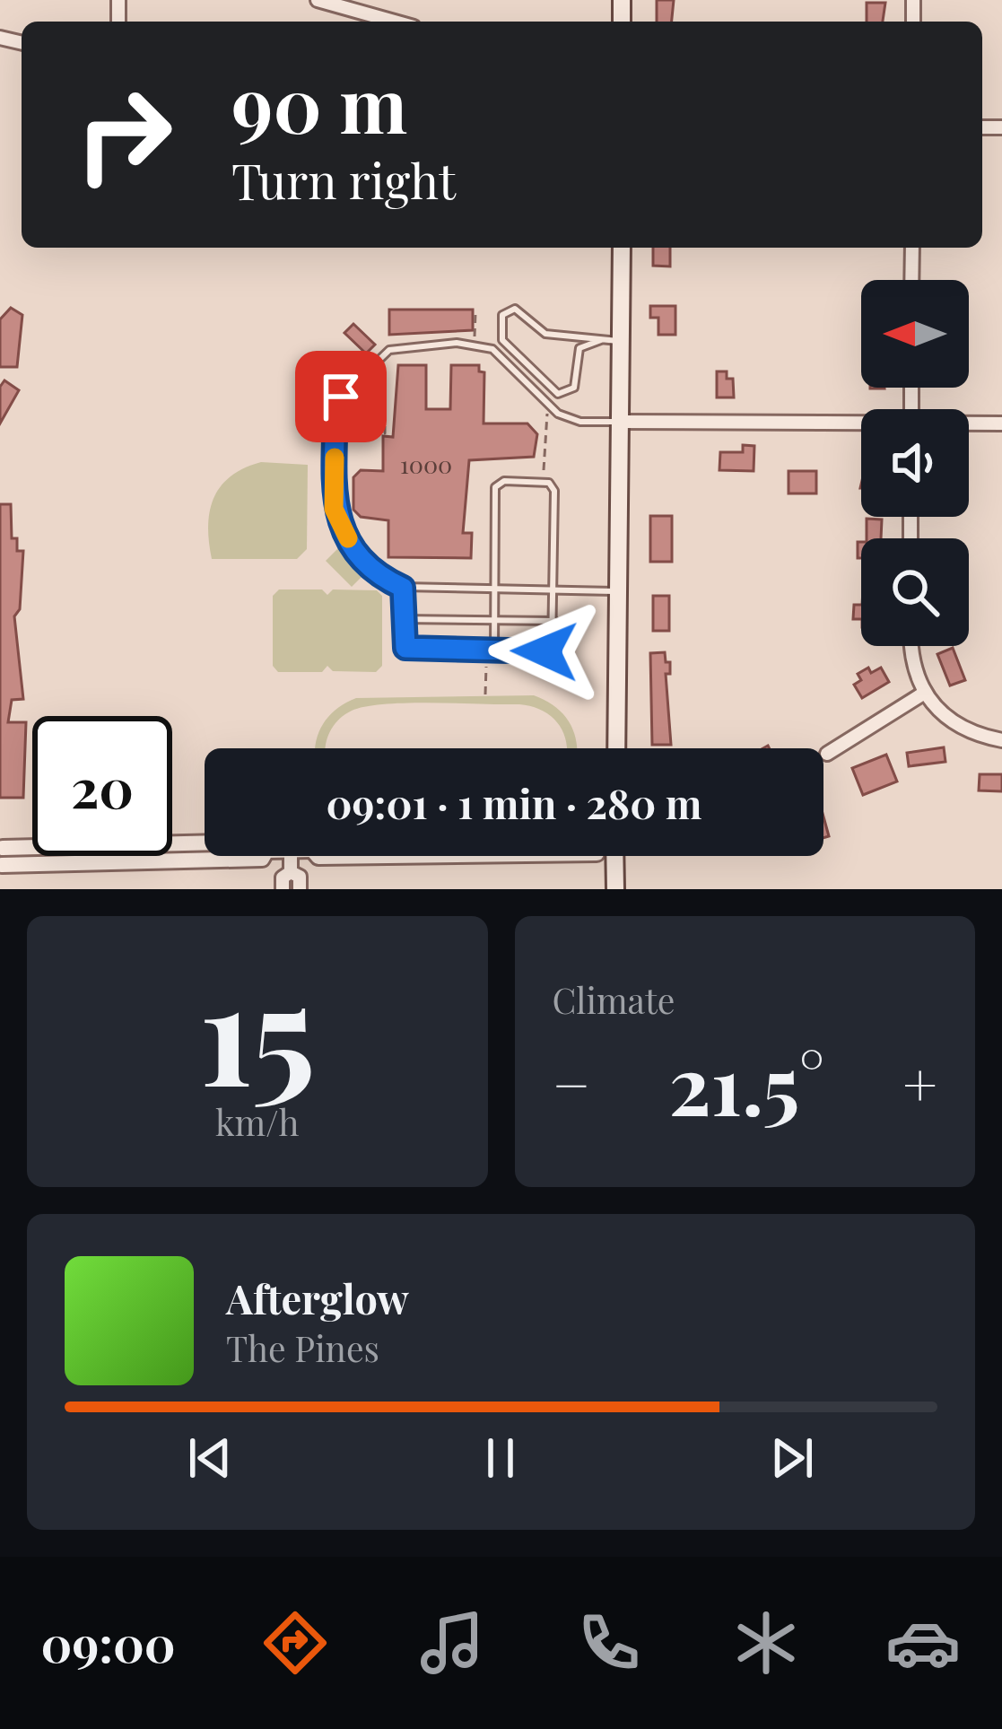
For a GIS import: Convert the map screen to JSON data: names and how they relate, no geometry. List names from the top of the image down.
{
  "house_numbers": ["1000"],
  "north": "left",
  "page": {
    "turn": ["90 m", "Turn right"],
    "limit": "20",
    "trip": "09:01 · 1 min · 280 m",
    "tile": [
      ["15", "km/h"],
      "Climate"
    ],
    "heat": ["−", "21.5°", "+"],
    "song": ["Afterglow", "The Pines"],
    "tabs": "09:00"
  }
}
